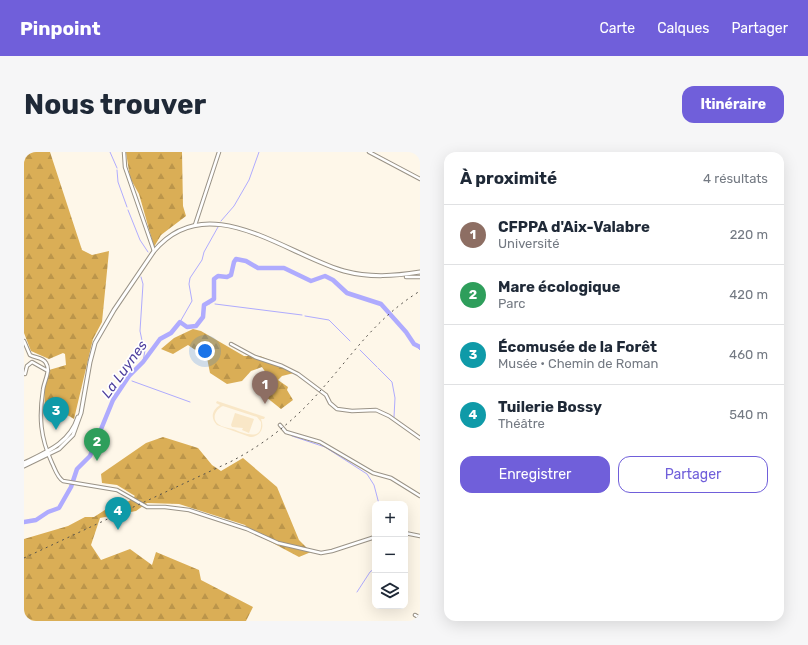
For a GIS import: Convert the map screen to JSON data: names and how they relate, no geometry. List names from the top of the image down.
{
  "water": ["La Luynes"],
  "page": {
    "header": "Pinpoint",
    "nav": ["Carte", "Calques", "Partager"],
    "buttons": [
      "Itinéraire",
      ["Enregistrer", "Partager"]
    ],
    "title": "Nous trouver",
    "heading": ["À proximité", "4 résultats"],
    "list": [
      {
        "mark": "1",
        "name": "CFPPA d'Aix-Valabre",
        "note": "Université",
        "value": "220 m"
      },
      {
        "mark": "2",
        "name": "Mare écologique",
        "note": "Parc",
        "value": "420 m"
      },
      {
        "mark": "3",
        "name": "Écomusée de la Forêt",
        "note": "Musée · Chemin de Roman",
        "value": "460 m"
      },
      {
        "mark": "4",
        "name": "Tuilerie Bossy",
        "note": "Théâtre",
        "value": "540 m"
      }
    ],
    "pins": [
      "1",
      "3",
      "2",
      "4"
    ],
    "map_buttons": ["+", "−"]
  }
}
